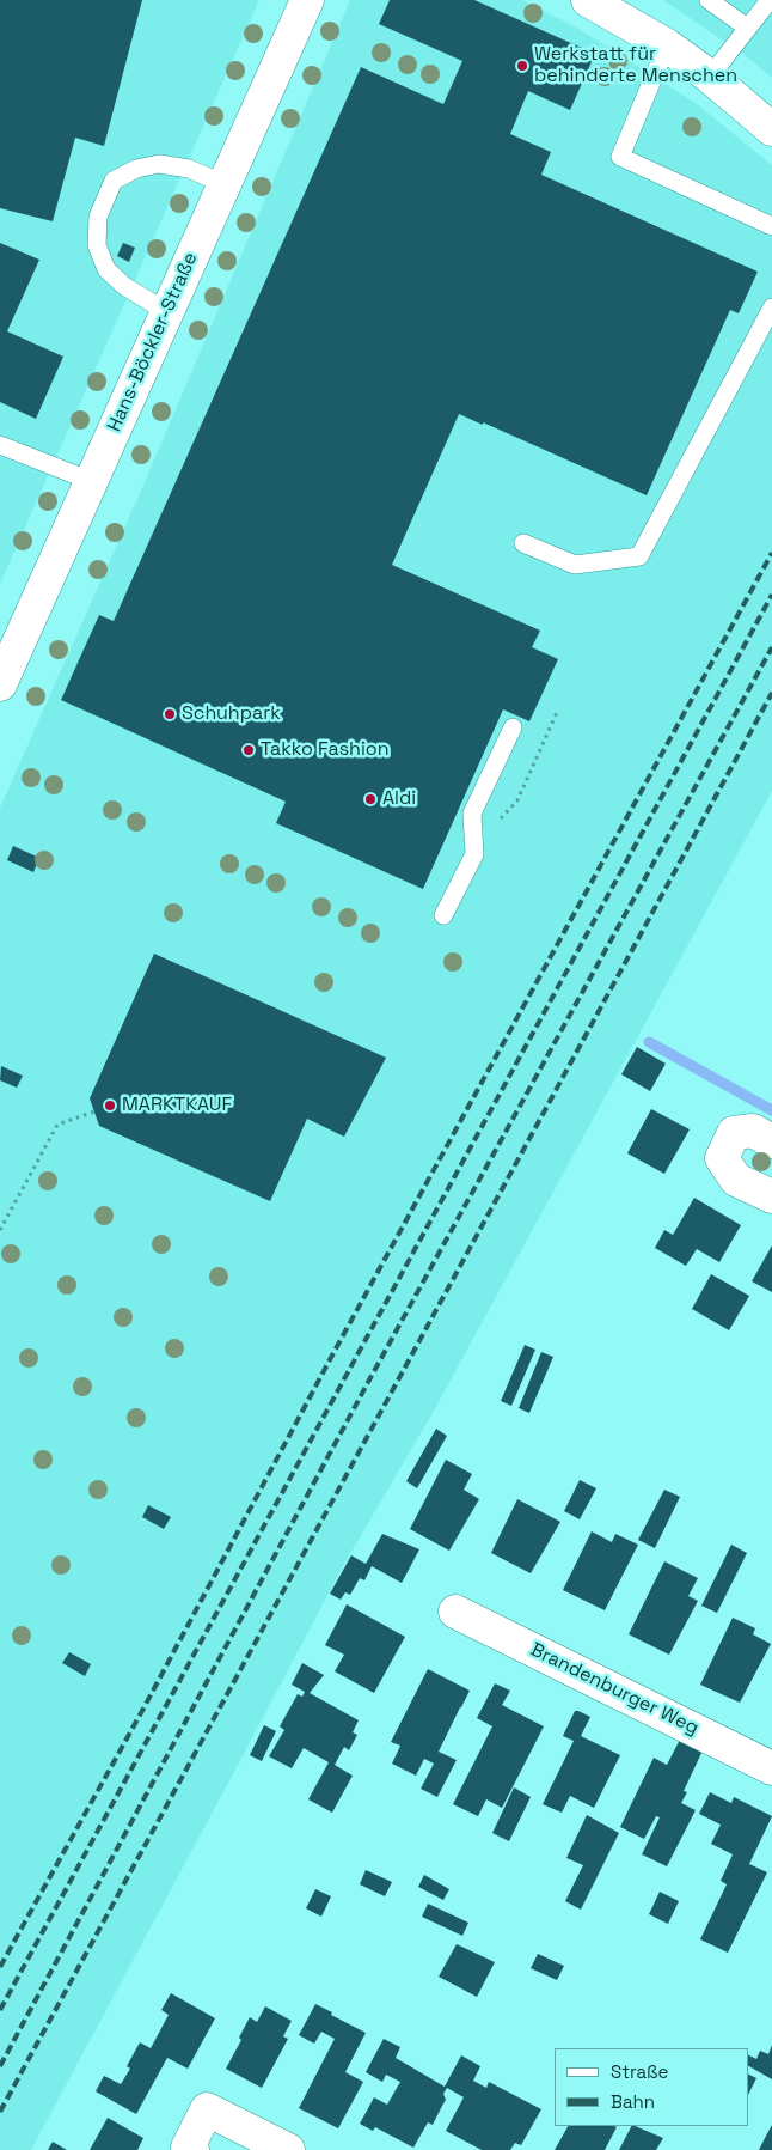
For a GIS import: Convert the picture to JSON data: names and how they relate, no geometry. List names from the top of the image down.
{
  "streets": {
    "street": ["Hans-Böckler-Straße", "Brandenburger Weg"]
  },
  "places": [
    "Werkstatt für behinderte Menschen",
    "Schuhpark",
    "Takko Fashion",
    "Aldi",
    "MARKTKAUF"
  ],
  "legend": ["Straße", "Bahn"]
}
